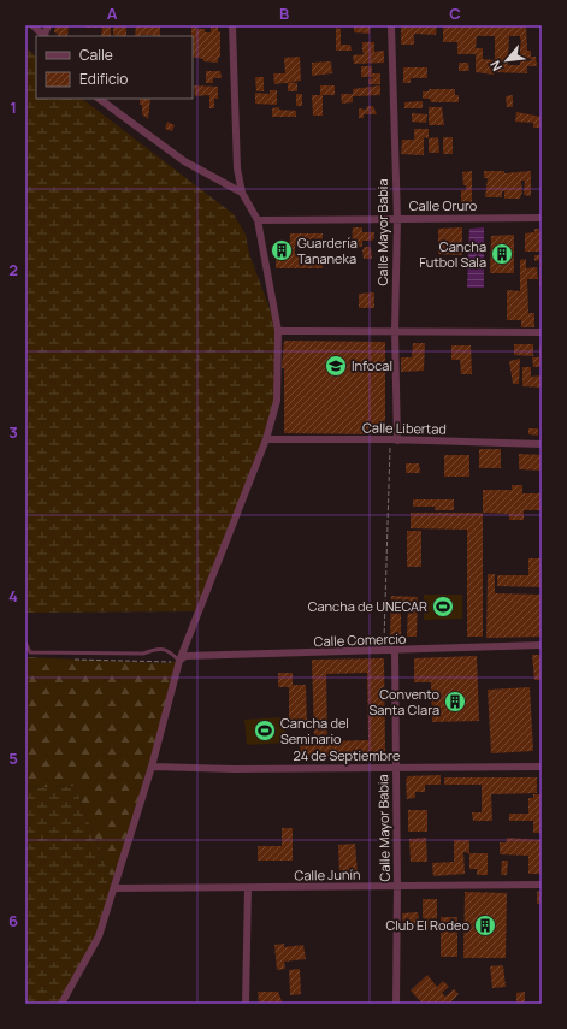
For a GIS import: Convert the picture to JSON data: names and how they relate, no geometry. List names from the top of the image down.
{
  "streets": {
    "street": [
      "Calle Oruro",
      "Calle Mayor Babia",
      "Calle Libertad",
      "Calle Comercio",
      "24 de Septiembre",
      "Calle Junín"
    ]
  },
  "crossings": [
    ["Calle Oruro", "Calle Mayor Babia"],
    ["Calle Mayor Babia", "Calle Libertad"],
    ["Calle Mayor Babia", "Calle Comercio"],
    ["Calle Mayor Babia", "24 de Septiembre"],
    ["Calle Mayor Babia", "Calle Junín"]
  ],
  "places": {
    "building": [
      "Guardería Tananeka",
      "Cancha Futbol Sala",
      "Convento Santa Clara",
      "Club El Rodeo"
    ],
    "school or university": ["Infocal"],
    "sports": ["Cancha de UNECAR", "Cancha del Seminario"]
  },
  "legend": ["Calle", "Edificio"],
  "north": "bottom left",
  "grid": {
    "columns": ["A", "B", "C"],
    "rows": [
      "1",
      "2",
      "3",
      "4",
      "5",
      "6"
    ]
  }
}
